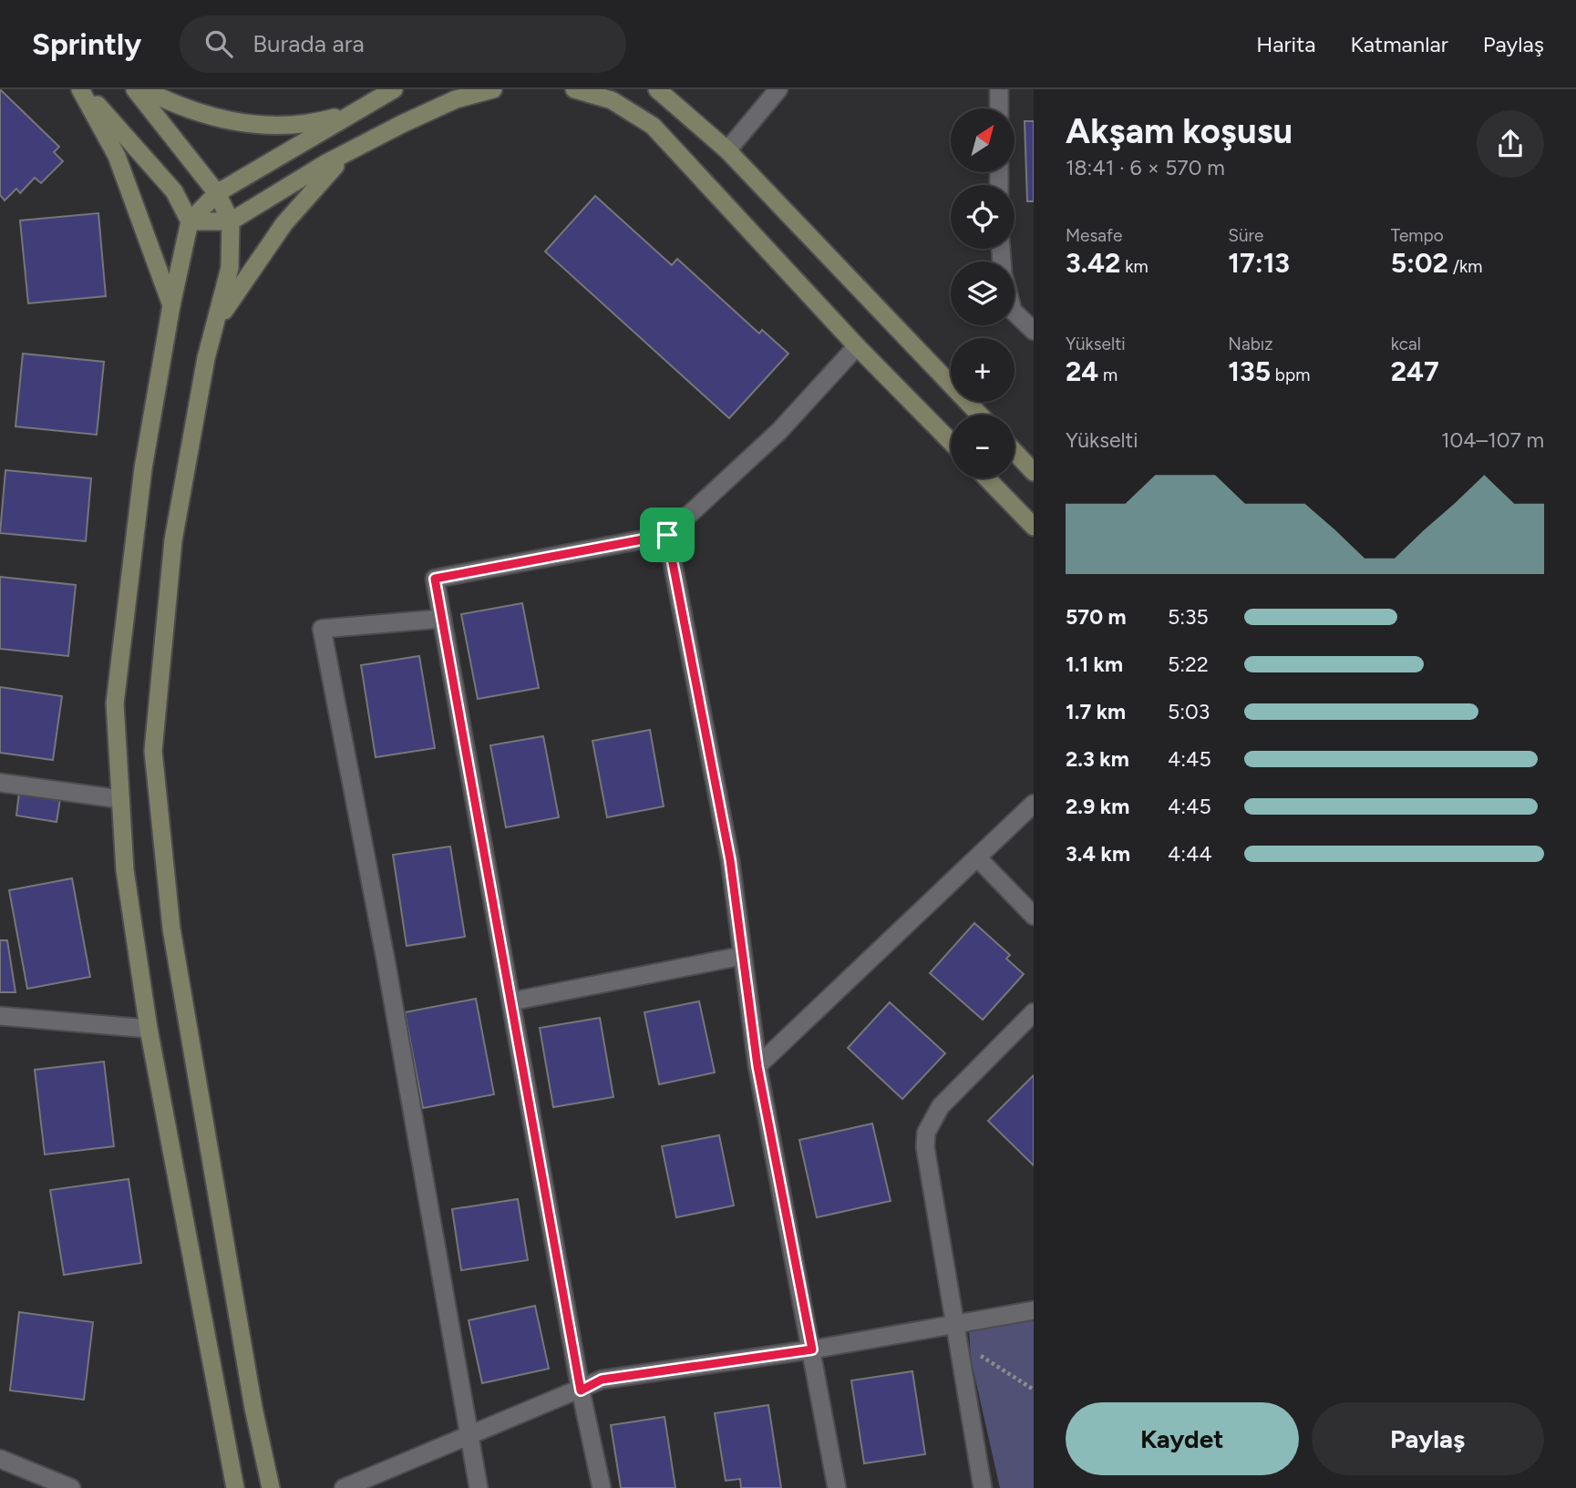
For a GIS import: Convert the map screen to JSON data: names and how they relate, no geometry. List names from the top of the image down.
{
  "north": "top right",
  "page": {
    "header": "Sprintly",
    "search": "Burada ara",
    "nav": ["Harita", "Katmanlar", "Paylaş"],
    "heading": ["Akşam koşusu", "18:41 · 6 × 570 m"],
    "map_buttons": ["+", "−"],
    "stats": [
      ["Mesafe", "3.42 km"],
      ["Süre", "17:13"],
      ["Tempo", "5:02 /km"],
      ["Yükselti", "24 m"],
      ["Nabız", "135 bpm"],
      ["kcal", "247"]
    ],
    "chart": ["Yükselti", "104–107 m"],
    "list": [
      {
        "name": "570 m",
        "note": "5:35"
      },
      {
        "name": "1.1 km",
        "note": "5:22"
      },
      {
        "name": "1.7 km",
        "note": "5:03"
      },
      {
        "name": "2.3 km",
        "note": "4:45"
      },
      {
        "name": "2.9 km",
        "note": "4:45"
      },
      {
        "name": "3.4 km",
        "note": "4:44"
      }
    ],
    "buttons": ["Kaydet", "Paylaş"]
  }
}
